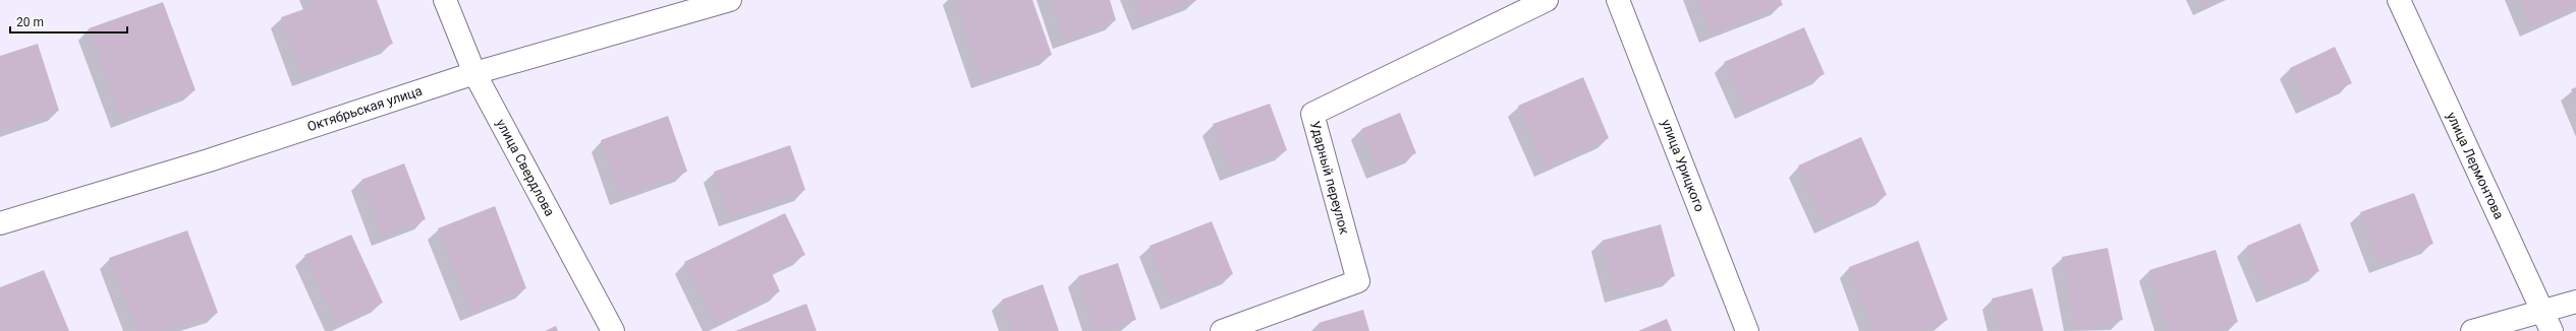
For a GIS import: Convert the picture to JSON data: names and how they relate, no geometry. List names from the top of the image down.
{
  "streets": {
    "street": [
      "Октябрьская улица",
      "улица Урицкого",
      "улица Лермонтова",
      "улица Свердлова",
      "Ударный переулок"
    ]
  },
  "crossings": [
    ["Октябрьская улица", "улица Свердлова"]
  ],
  "scale_bar": "20 m"
}
